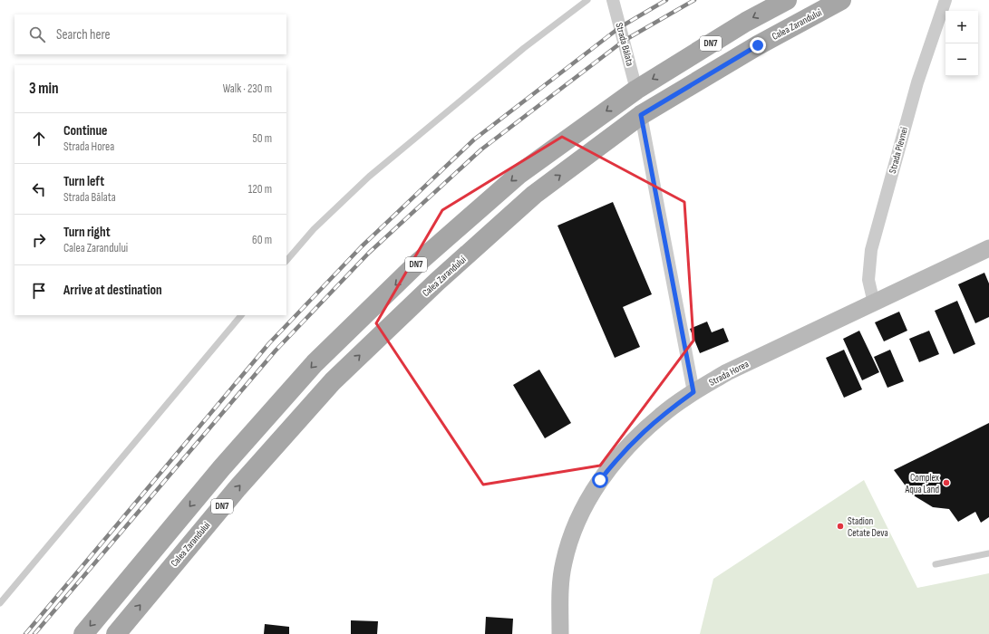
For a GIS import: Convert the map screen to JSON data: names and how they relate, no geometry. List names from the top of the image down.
{
  "streets": {
    "main road": ["Calea Zarandului", "DN7", "Strada Horea"],
    "street": ["Strada Bălata", "Strada Plevnei"]
  },
  "crossings": [
    ["DN7", "Strada Bălata"],
    ["Strada Plevnei", "Strada Horea"]
  ],
  "places": ["Complex Aqua Land", "Stadion Cetate Deva"],
  "page": {
    "map_buttons": ["+", "−"],
    "search": "Search here",
    "heading": ["3 min", "Walk · 230 m"],
    "list": [
      ["Continue", "Strada Horea", "50 m"],
      ["Turn left", "Strada Bălata", "120 m"],
      ["Turn right", "Calea Zarandului", "60 m"],
      "Arrive at destination"
    ]
  }
}
